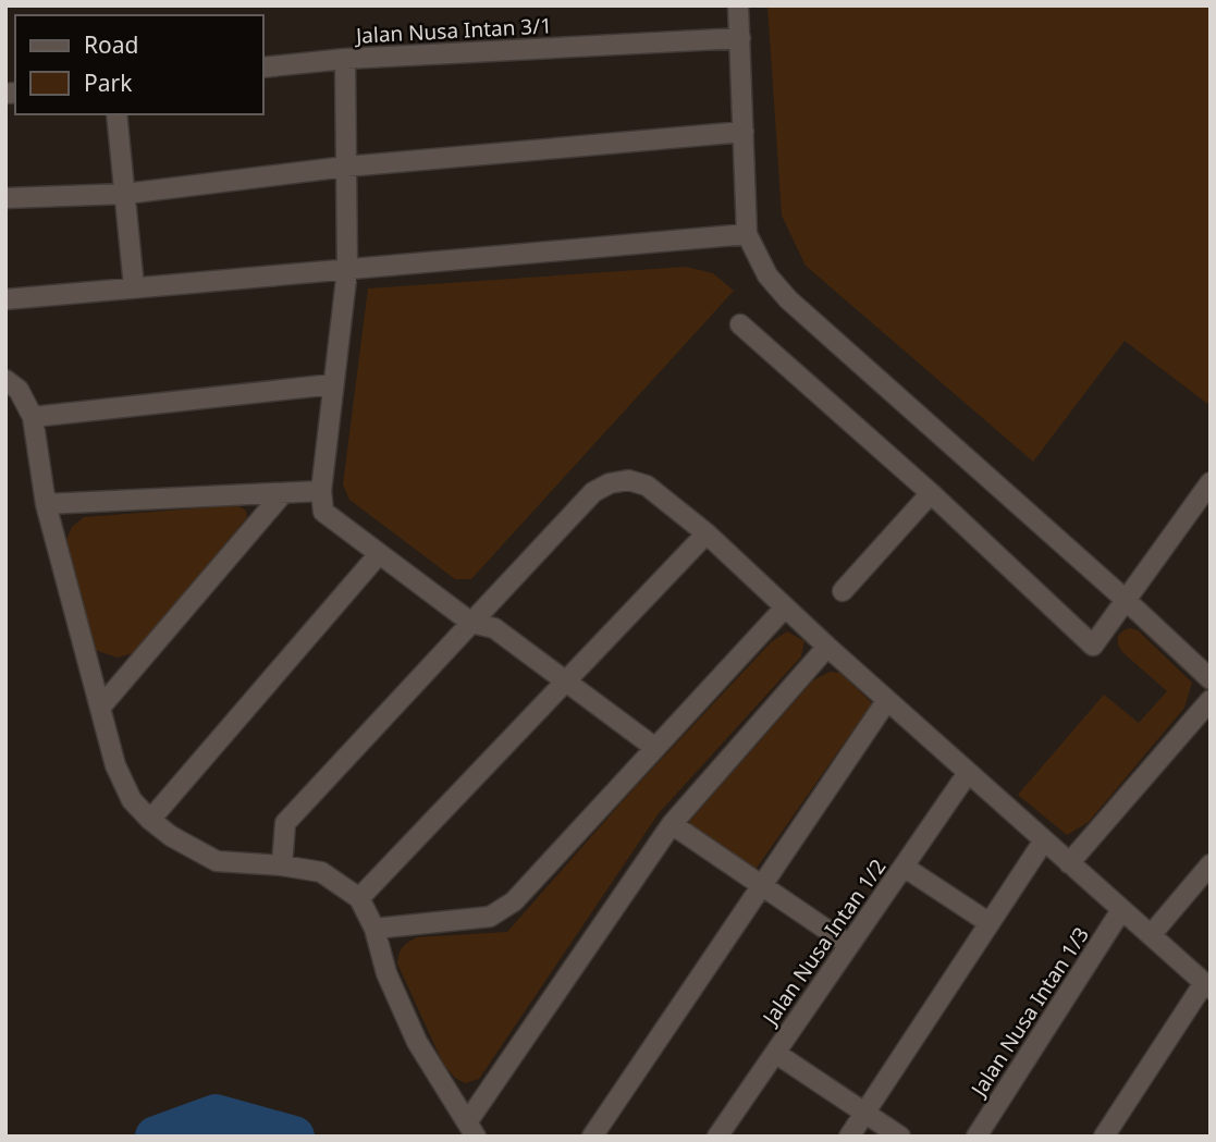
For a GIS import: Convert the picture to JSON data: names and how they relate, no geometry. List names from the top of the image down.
{
  "streets": {
    "street": ["Jalan Nusa Intan 3/1", "Jalan Nusa Intan 1/2", "Jalan Nusa Intan 1/3"]
  },
  "legend": ["Road", "Park"]
}
